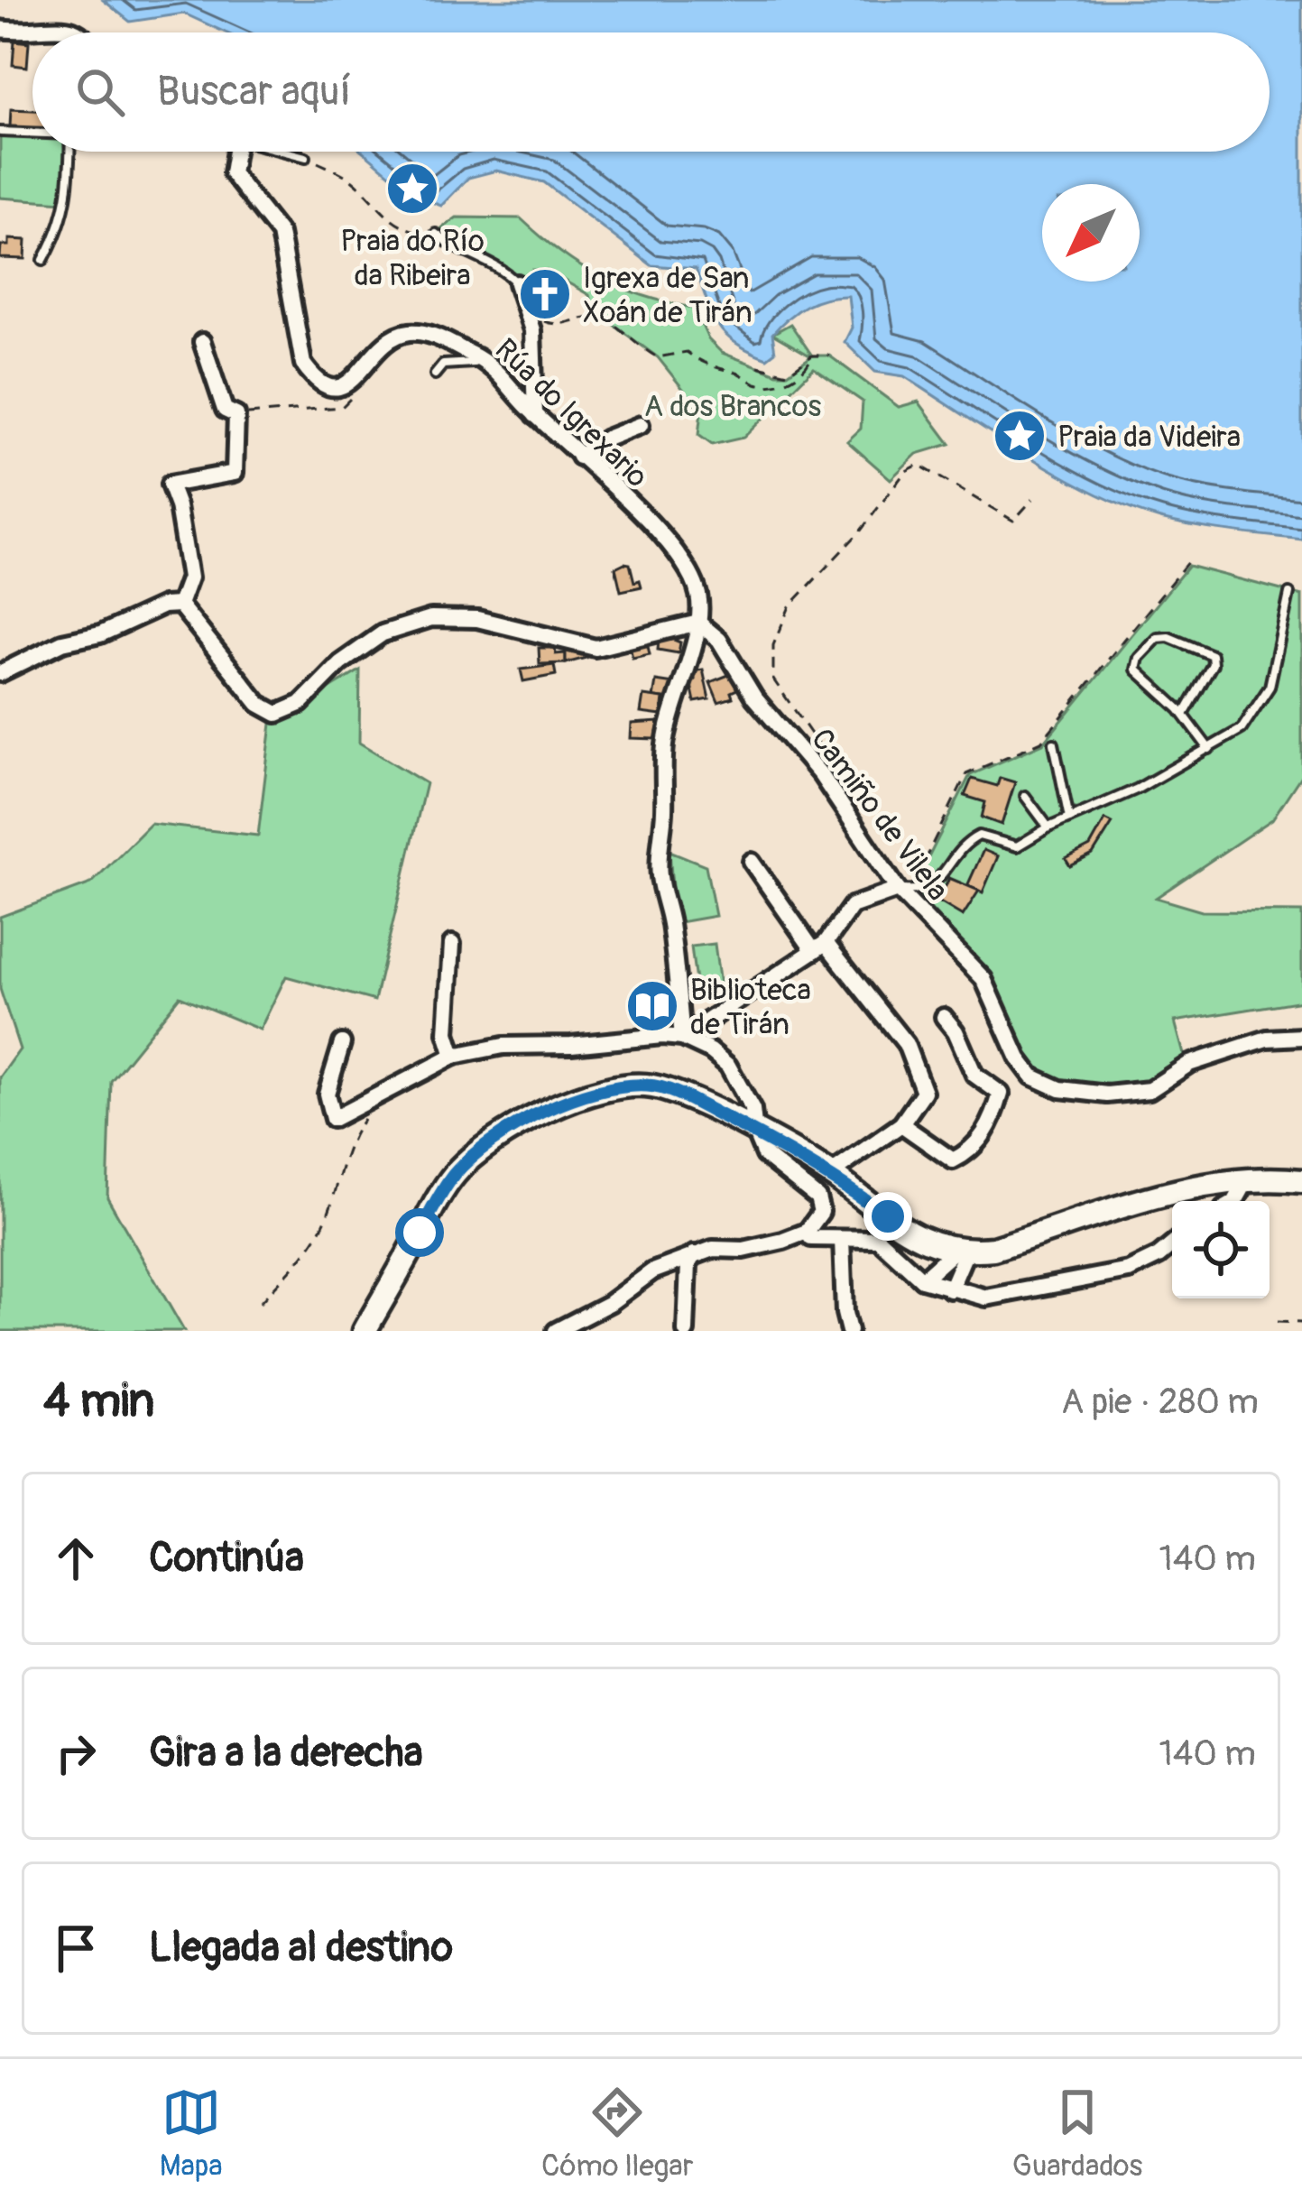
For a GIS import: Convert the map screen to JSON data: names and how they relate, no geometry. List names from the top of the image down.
{
  "streets": {
    "street": ["Rúa do Igrexario", "Camiño de Vilela"]
  },
  "crossings": [
    ["Rúa do Igrexario", "Camiño de Vilela"]
  ],
  "parks": ["A dos Brancos"],
  "places": {
    "place": ["Praia do Río da Ribeira", "Praia da Videira"],
    "church": ["Igrexa de San Xoán de Tirán"],
    "library": ["Biblioteca de Tirán"]
  },
  "north": "bottom left",
  "page": {
    "search": "Buscar aquí",
    "heading": ["4 min", "A pie · 280 m"],
    "list": [
      ["Continúa", "140 m"],
      ["Gira a la derecha", "140 m"],
      "Llegada al destino"
    ],
    "nav": ["Mapa", "Cómo llegar", "Guardados"]
  }
}
